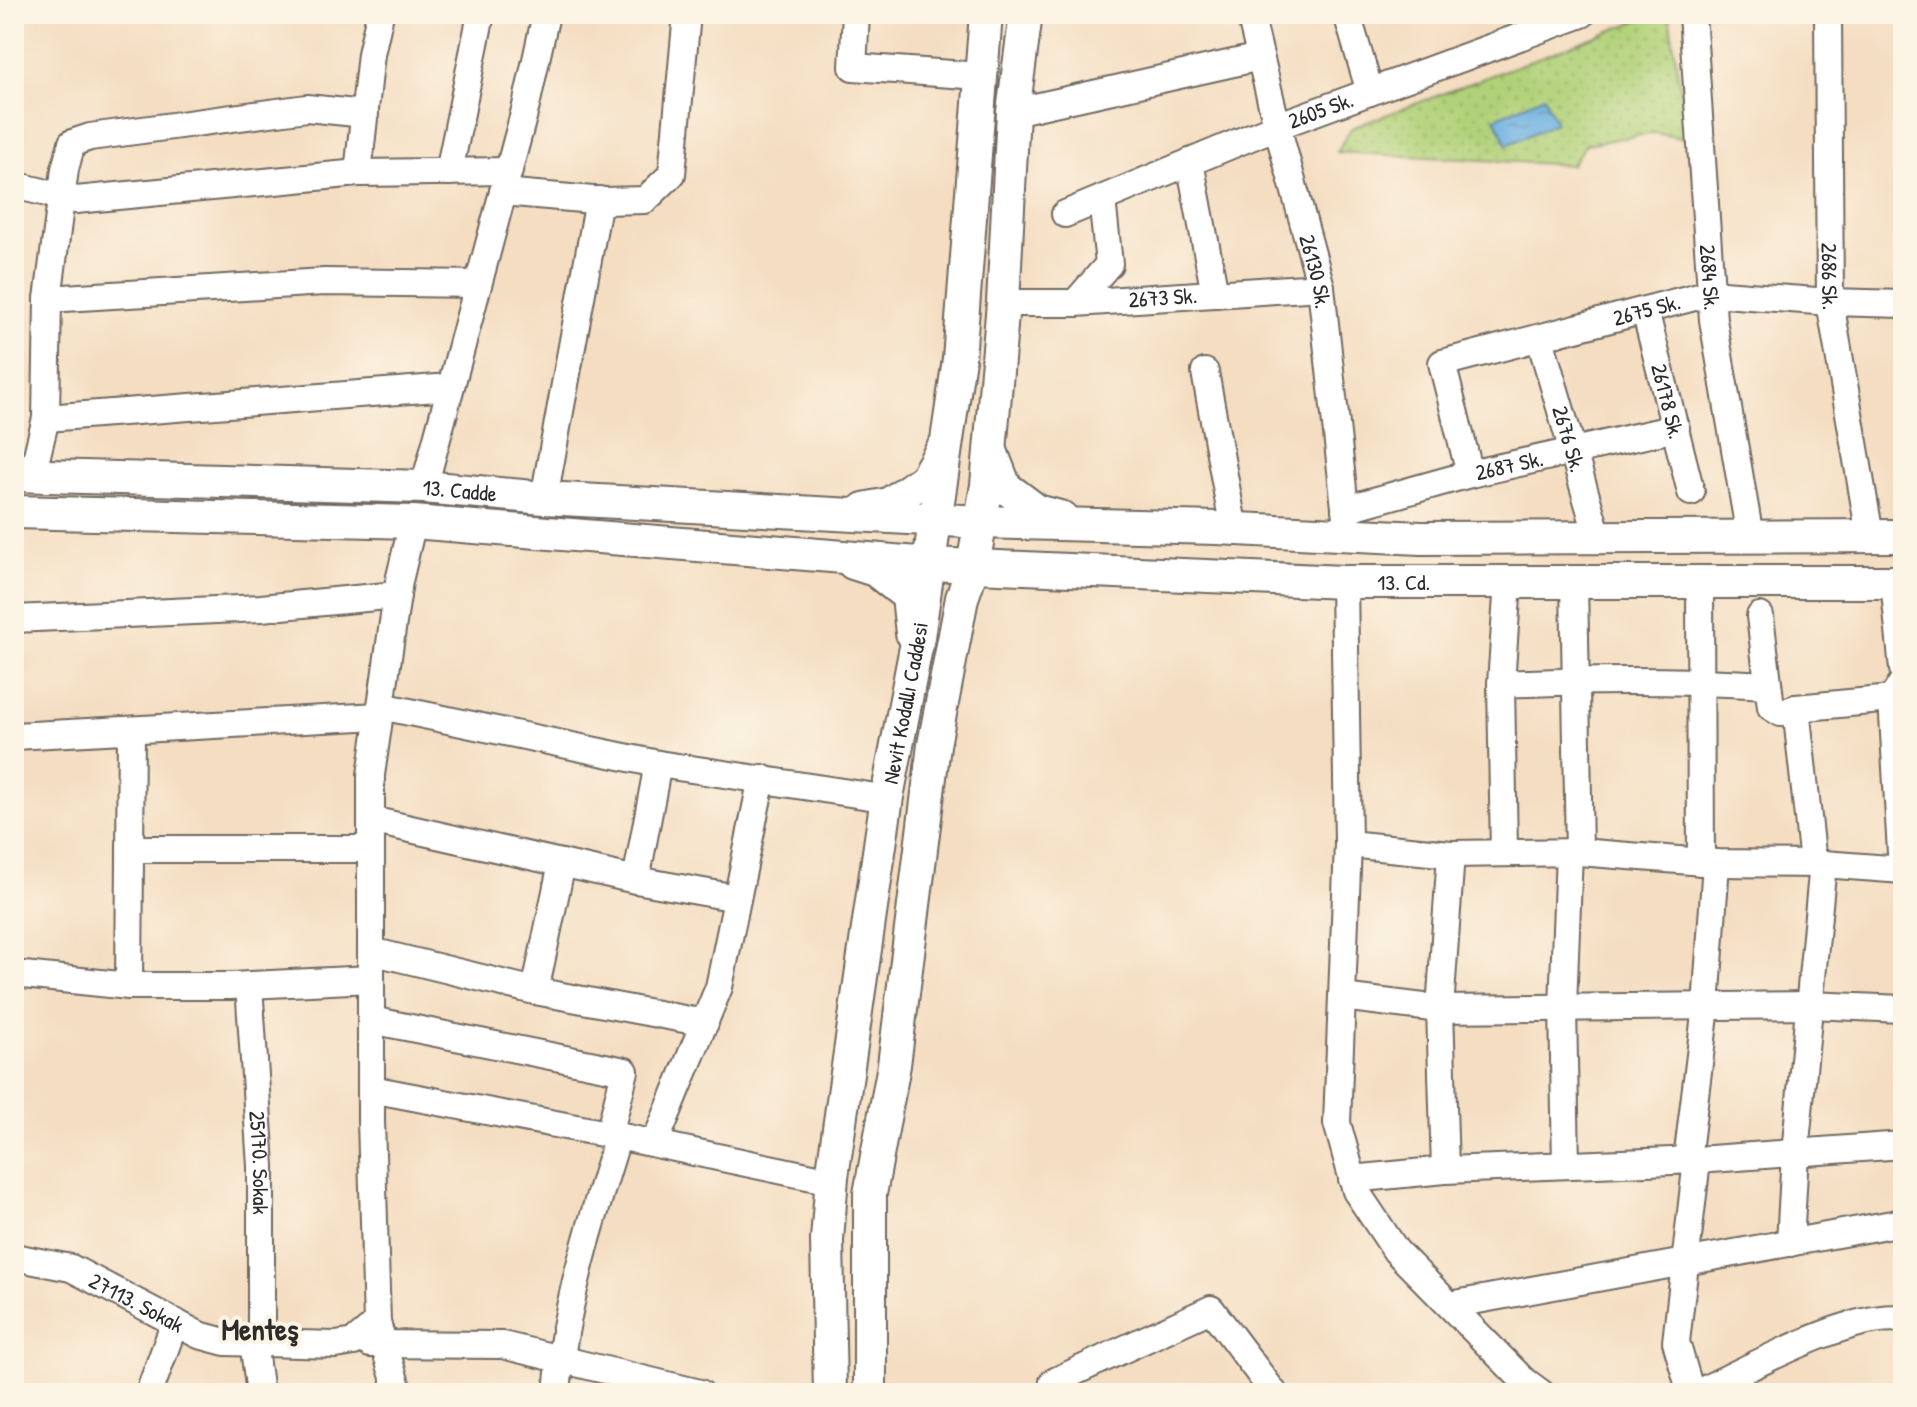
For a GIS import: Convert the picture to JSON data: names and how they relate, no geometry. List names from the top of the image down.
{
  "streets": {
    "main road": ["13. Cadde", "13. Cd.", "Nevit Kodallı Caddesi"],
    "street": [
      "2605 Sk.",
      "26130 Sk.",
      "2684 Sk.",
      "2686 Sk.",
      "2673 Sk.",
      "2675 Sk.",
      "26178 Sk.",
      "2676 Sk.",
      "2687 Sk.",
      "25170. Sokak",
      "27113. Sokak"
    ]
  },
  "crossings": [
    ["2605 Sk.", "26130 Sk."],
    ["26130 Sk.", "2673 Sk."],
    ["26130 Sk.", "2687 Sk."],
    ["26130 Sk.", "13. Cd."],
    ["2684 Sk.", "2675 Sk."],
    ["2684 Sk.", "13. Cd."],
    ["2686 Sk.", "2675 Sk."],
    ["2686 Sk.", "13. Cd."],
    ["2673 Sk.", "Nevit Kodallı Caddesi"],
    ["2675 Sk.", "26178 Sk."],
    ["2675 Sk.", "2676 Sk."],
    ["2675 Sk.", "2687 Sk."],
    ["26178 Sk.", "2687 Sk."],
    ["2676 Sk.", "2687 Sk."],
    ["2676 Sk.", "13. Cd."],
    ["2687 Sk.", "13. Cd."],
    ["13. Cadde", "13. Cd."],
    ["13. Cadde", "Nevit Kodallı Caddesi"],
    ["13. Cd.", "Nevit Kodallı Caddesi"],
    ["25170. Sokak", "27113. Sokak"]
  ],
  "districts": ["Menteş"]
}
